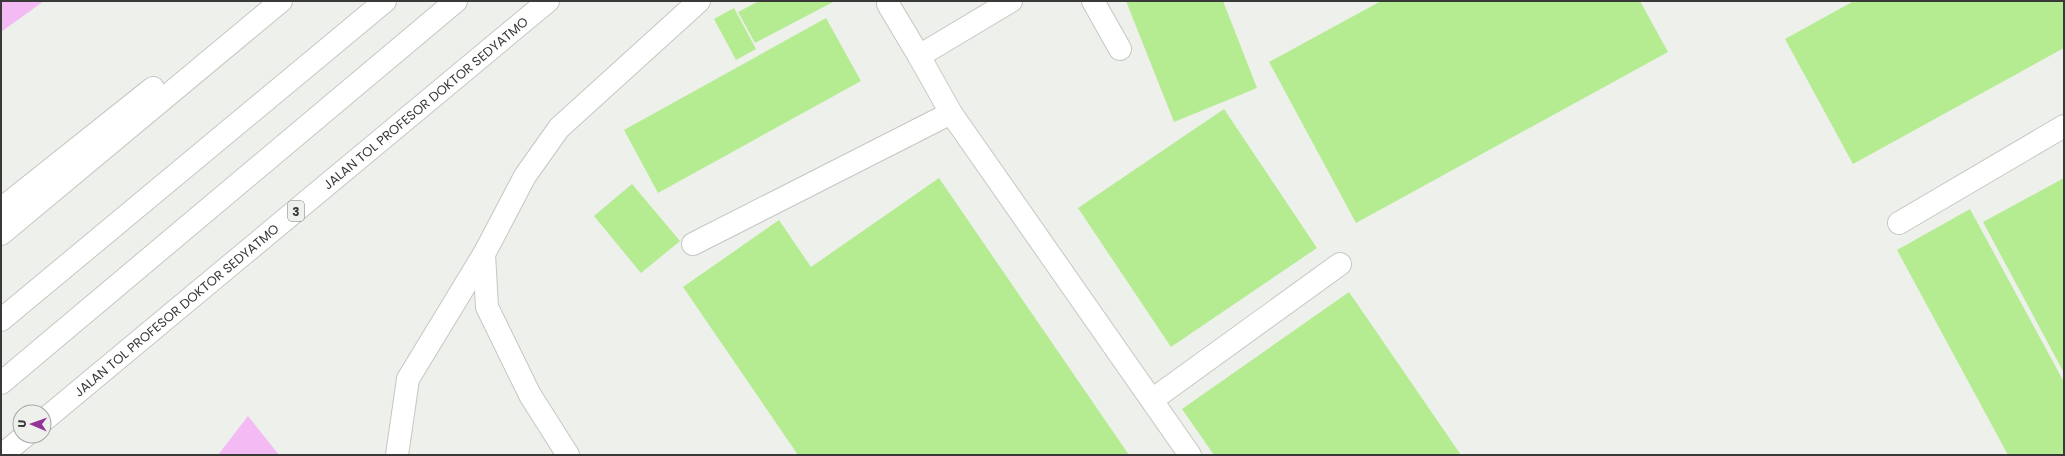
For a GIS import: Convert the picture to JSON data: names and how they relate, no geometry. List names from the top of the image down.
{
  "streets": {
    "main road": ["JALAN TOL PROFESOR DOKTOR SEDYATMO", "3"]
  },
  "north": "left"
}
